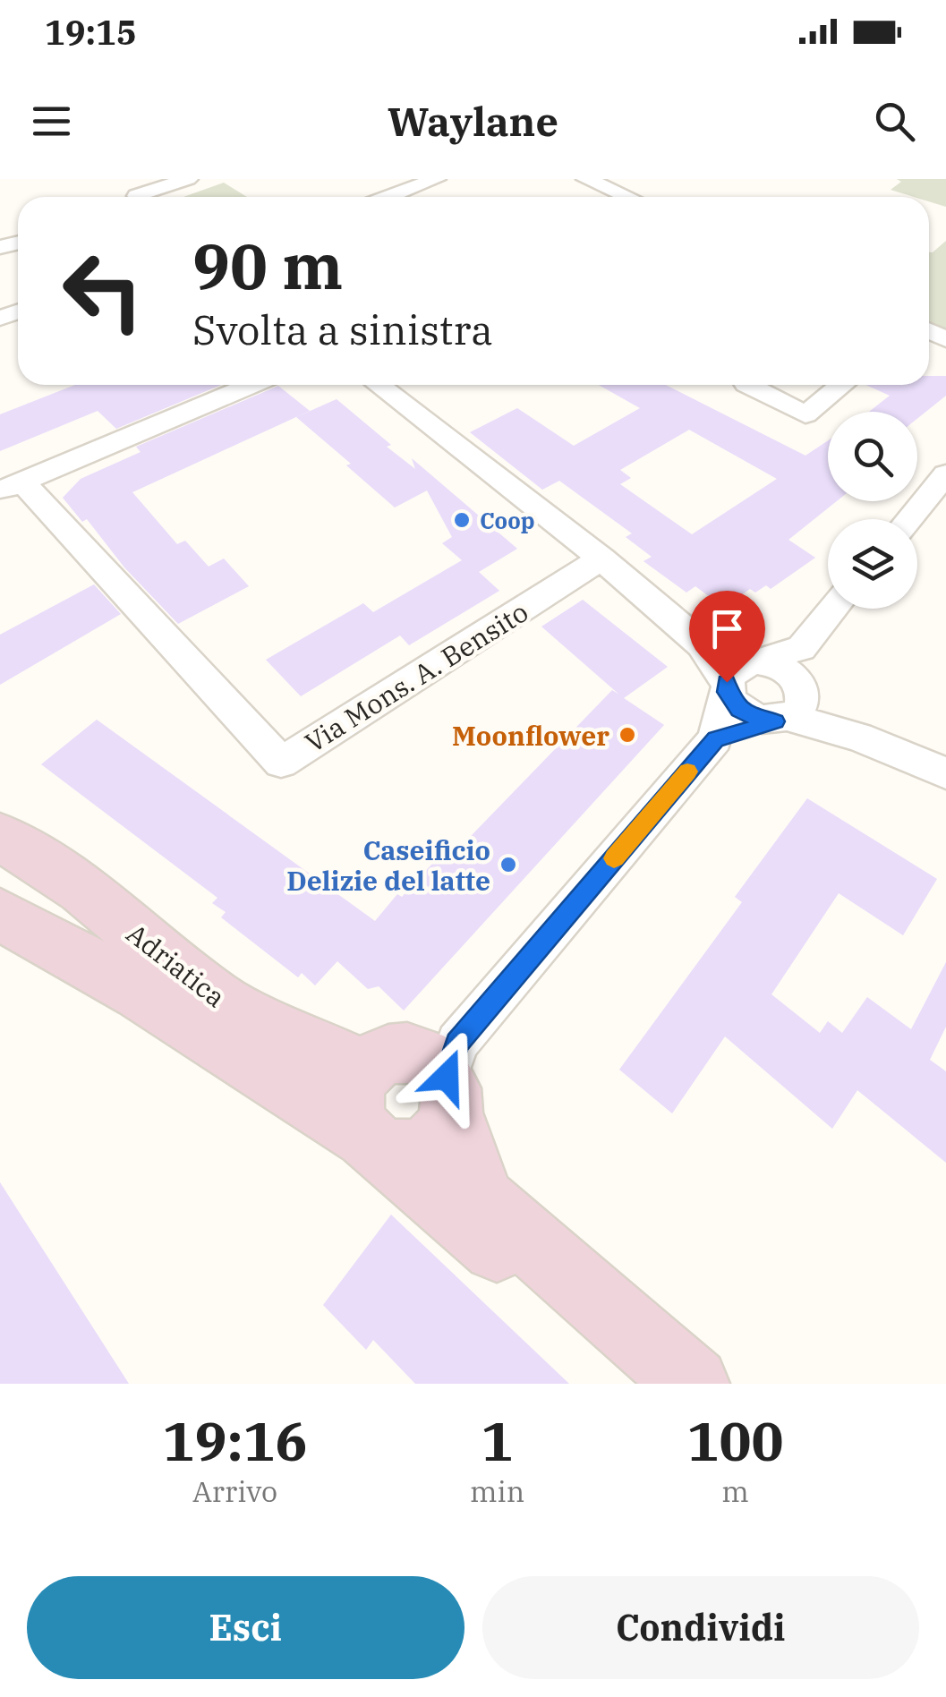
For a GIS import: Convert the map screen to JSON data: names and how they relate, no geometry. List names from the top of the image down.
{
  "streets": {
    "main road": ["Adriatica"],
    "street": ["Via Mons. A. Bensito"]
  },
  "places": ["Coop", "Moonflower", "Caseificio Delizie del latte"],
  "page": {
    "status": "19:15",
    "header": "Waylane",
    "turn": ["90 m", "Svolta a sinistra"],
    "eta": [
      "19:16",
      "Arrivo",
      "1",
      "min",
      "100",
      "m"
    ],
    "buttons": ["Esci", "Condividi"]
  }
}
